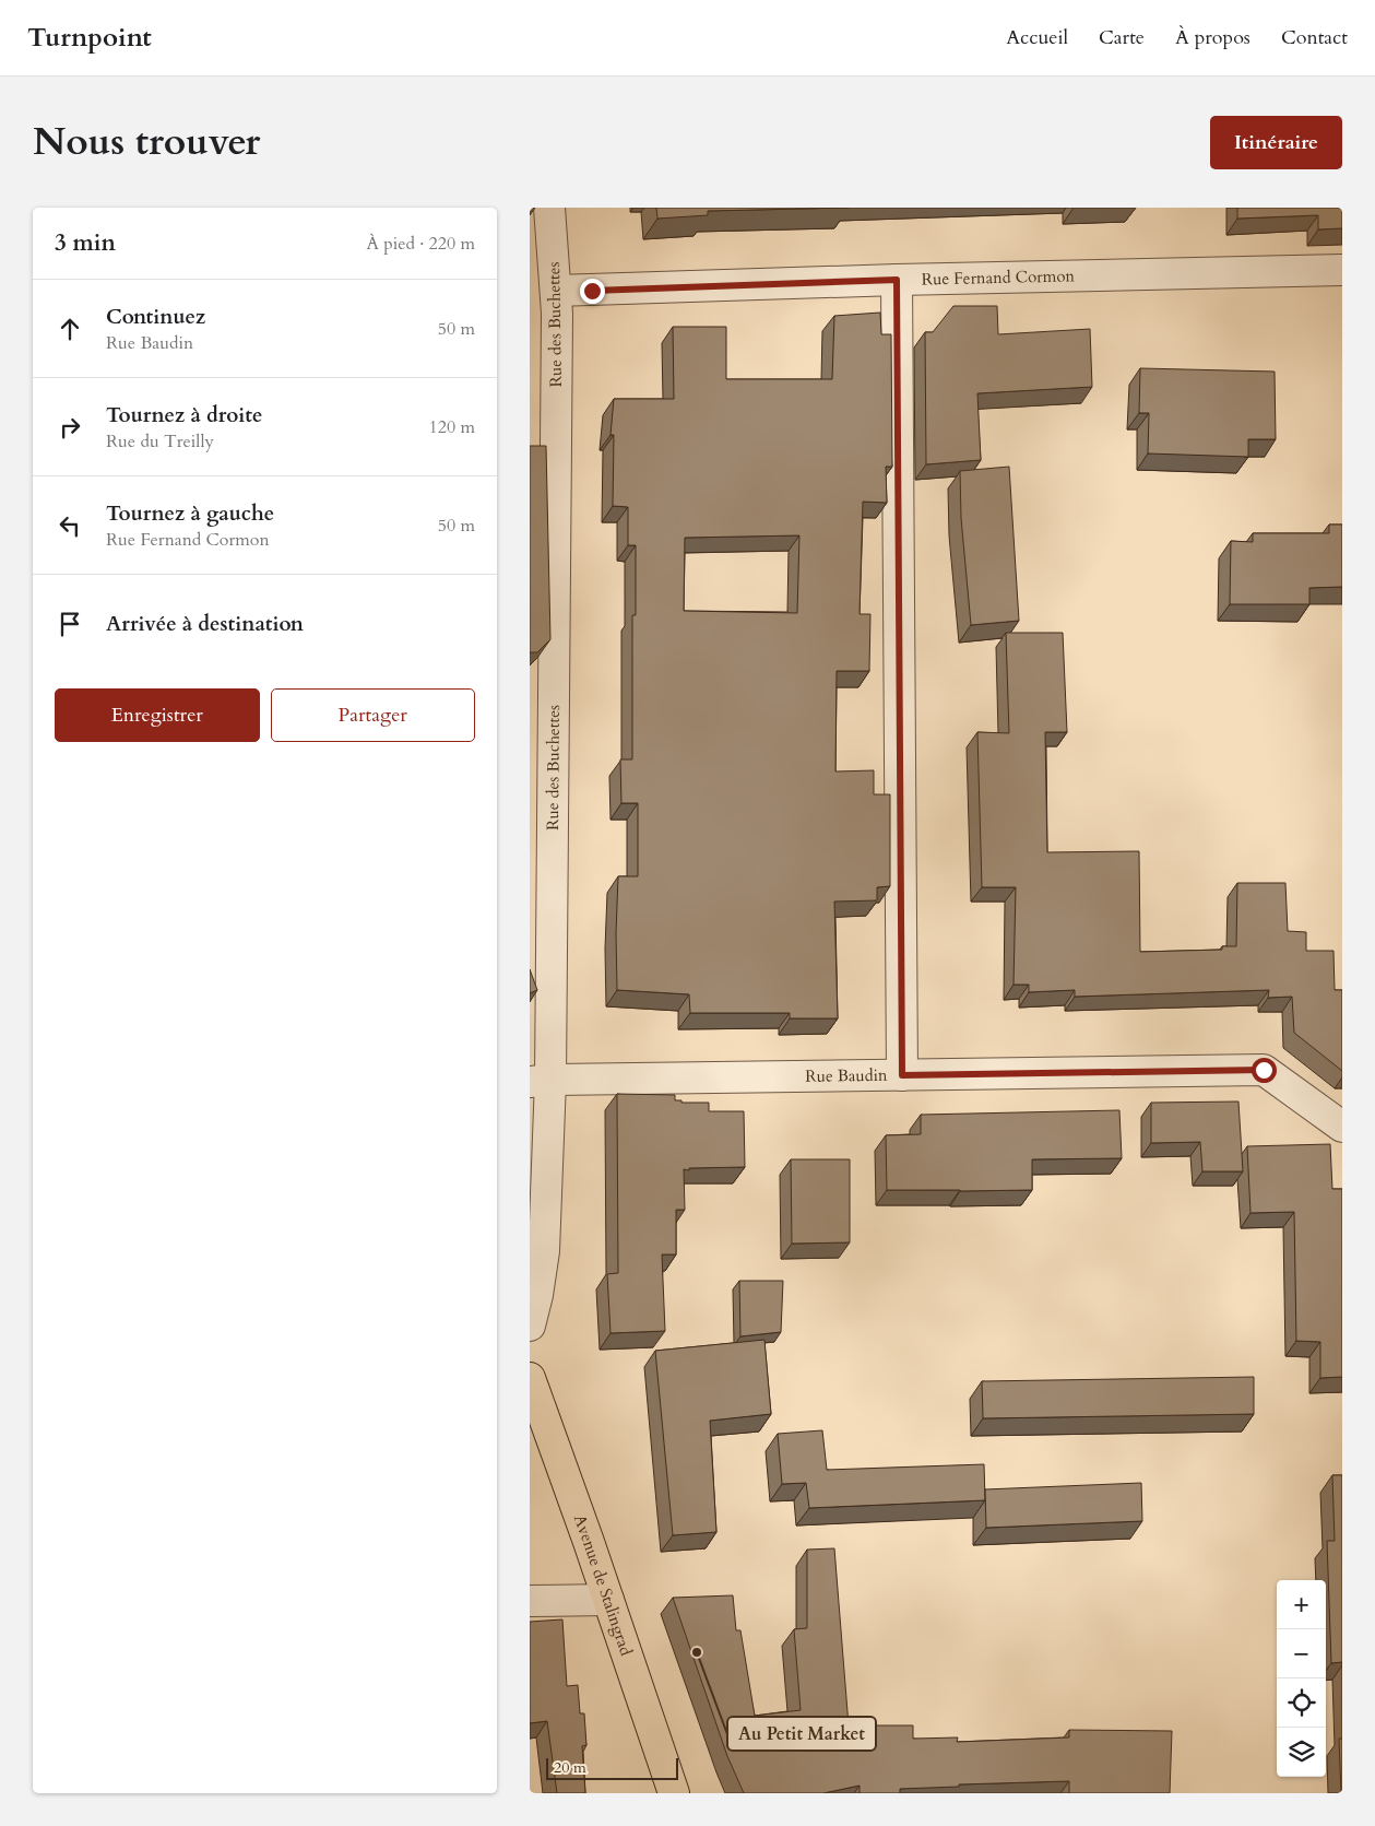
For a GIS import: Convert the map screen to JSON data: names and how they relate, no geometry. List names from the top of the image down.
{
  "streets": {
    "main road": ["Avenue de Stalingrad"],
    "street": ["Rue Fernand Cormon", "Rue des Buchettes", "Rue Baudin"]
  },
  "crossings": [
    ["Rue Fernand Cormon", "Rue des Buchettes"],
    ["Rue des Buchettes", "Rue Baudin"]
  ],
  "places": ["Au Petit Market"],
  "scale_bar": "20 m",
  "page": {
    "header": "Turnpoint",
    "nav": [
      "Accueil",
      "Carte",
      "À propos",
      "Contact"
    ],
    "title": "Nous trouver",
    "buttons": [
      "Itinéraire",
      ["Enregistrer", "Partager"]
    ],
    "heading": ["3 min", "À pied · 220 m"],
    "list": [
      ["Continuez", "Rue Baudin", "50 m"],
      ["Tournez à droite", "Rue du Treilly", "120 m"],
      ["Tournez à gauche", "Rue Fernand Cormon", "50 m"],
      "Arrivée à destination"
    ],
    "map_buttons": ["+", "−"],
    "scale": "20 m"
  }
}
